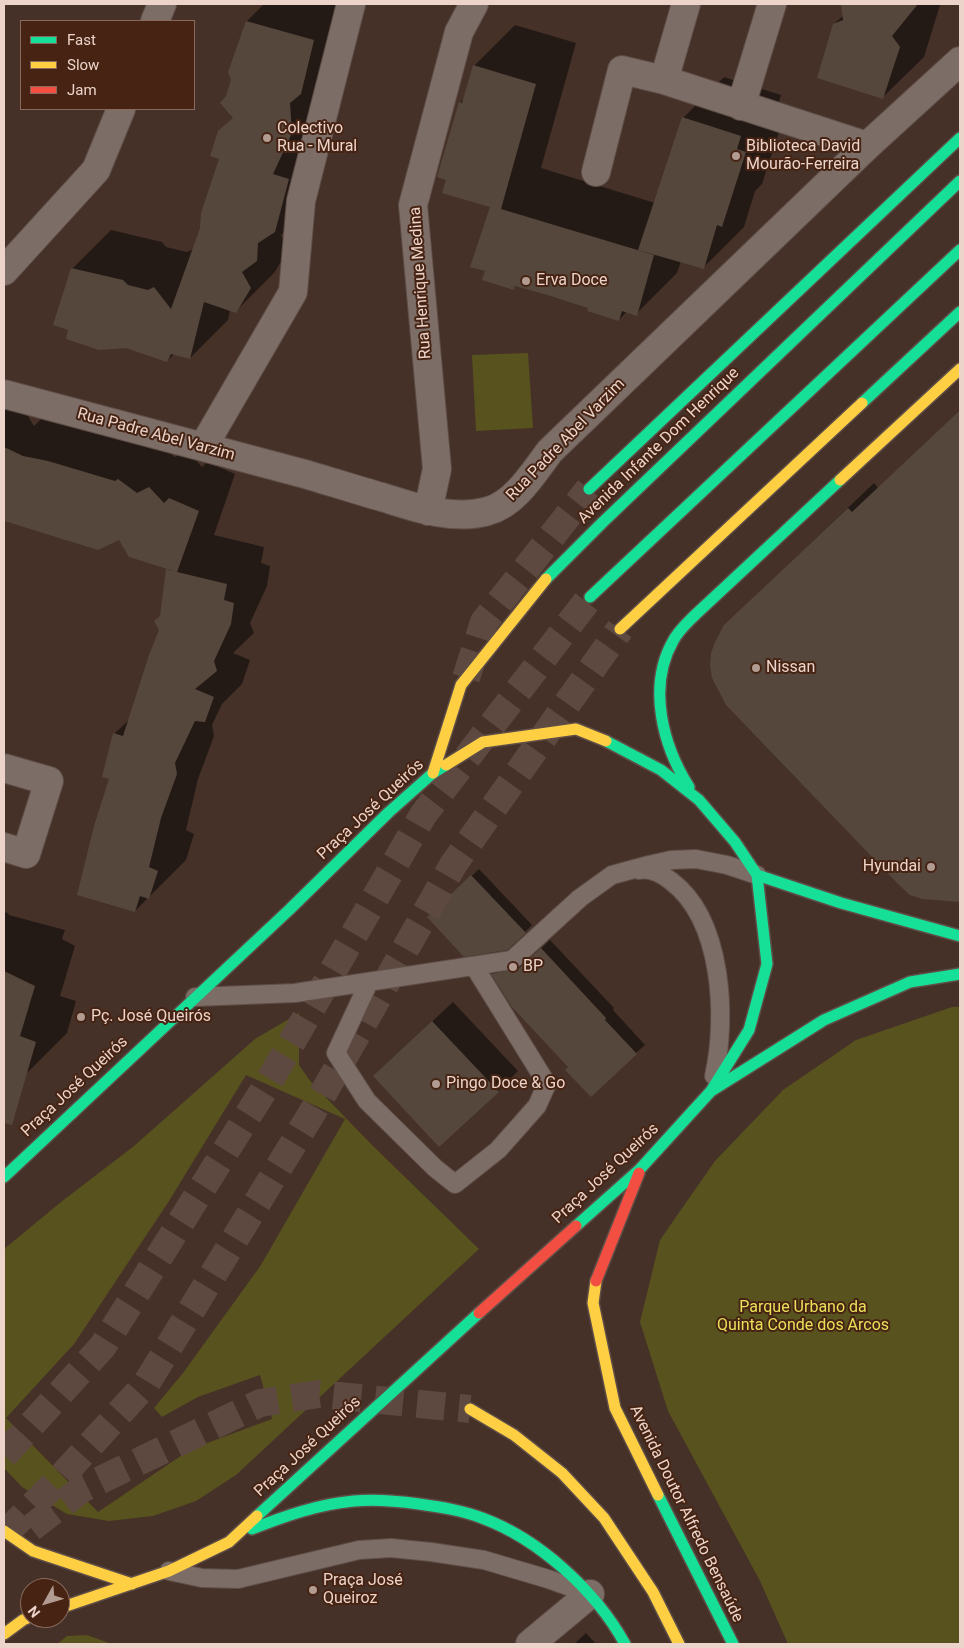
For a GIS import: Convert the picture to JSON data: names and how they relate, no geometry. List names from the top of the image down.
{
  "streets": {
    "main road": ["Avenida Infante Dom Henrique", "Praça José Queirós", "Avenida Doutor Alfredo Bensaúde"],
    "street": ["Rua Henrique Medina", "Rua Padre Abel Varzim"]
  },
  "crossings": [
    ["Rua Henrique Medina", "Rua Padre Abel Varzim"],
    ["Avenida Infante Dom Henrique", "Praça José Queirós"],
    ["Praça José Queirós", "Avenida Doutor Alfredo Bensaúde"]
  ],
  "parks": ["Parque Urbano da Quinta Conde dos Arcos"],
  "places": [
    "Colectivo Rua - Mural",
    "Biblioteca David Mourão-Ferreira",
    "Erva Doce",
    "Nissan",
    "Hyundai",
    "BP",
    "Pç. José Queirós",
    "Pingo Doce & Go",
    "Praça José Queiroz"
  ],
  "legend": ["Fast", "Slow", "Jam"],
  "north": "bottom left"
}
